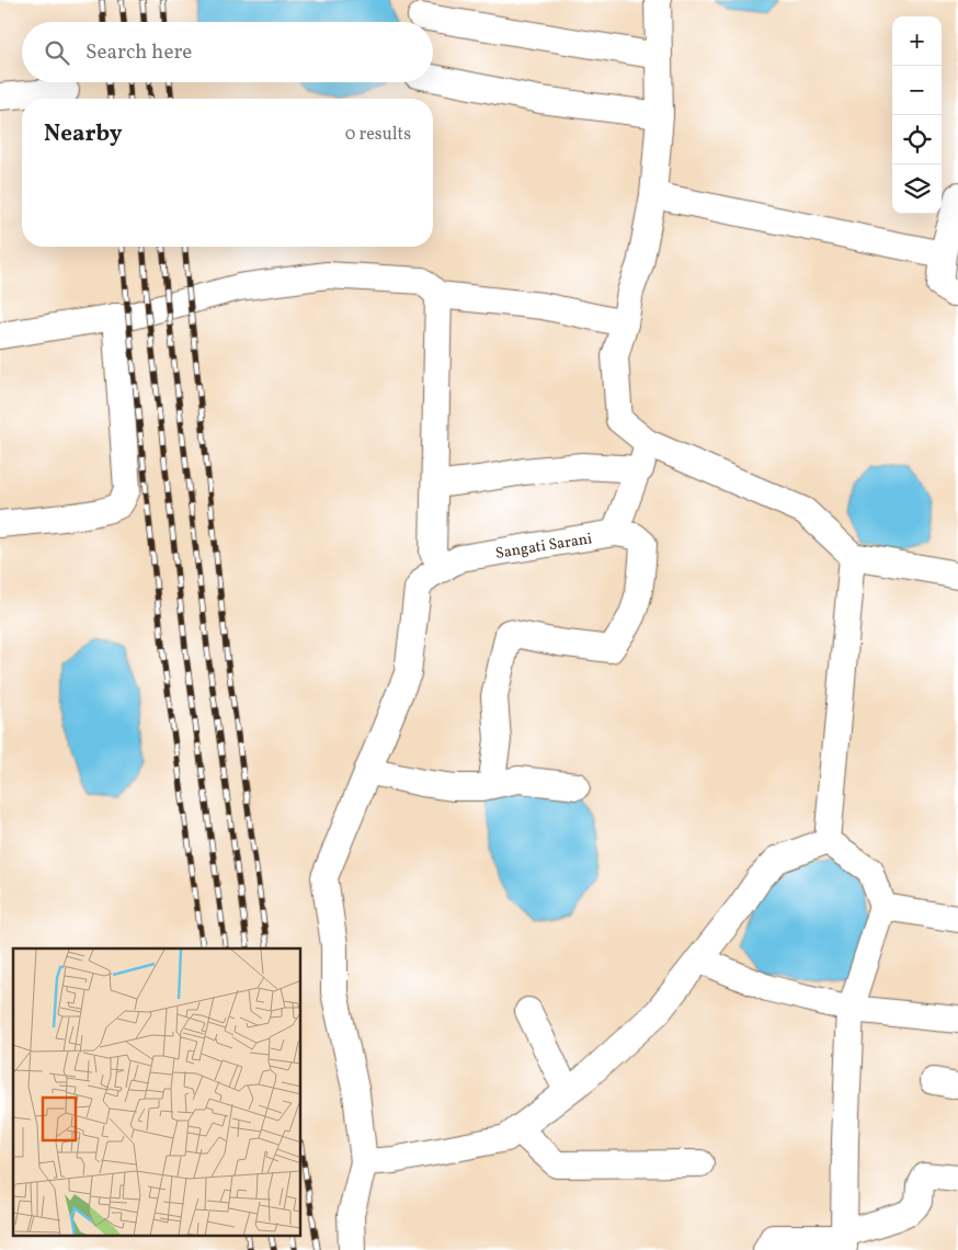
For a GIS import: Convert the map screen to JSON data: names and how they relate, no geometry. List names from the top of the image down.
{
  "streets": {
    "street": ["Sangati Sarani"]
  },
  "page": {
    "map_buttons": ["+", "−"],
    "search": "Search here",
    "heading": ["Nearby", "0 results"]
  }
}
